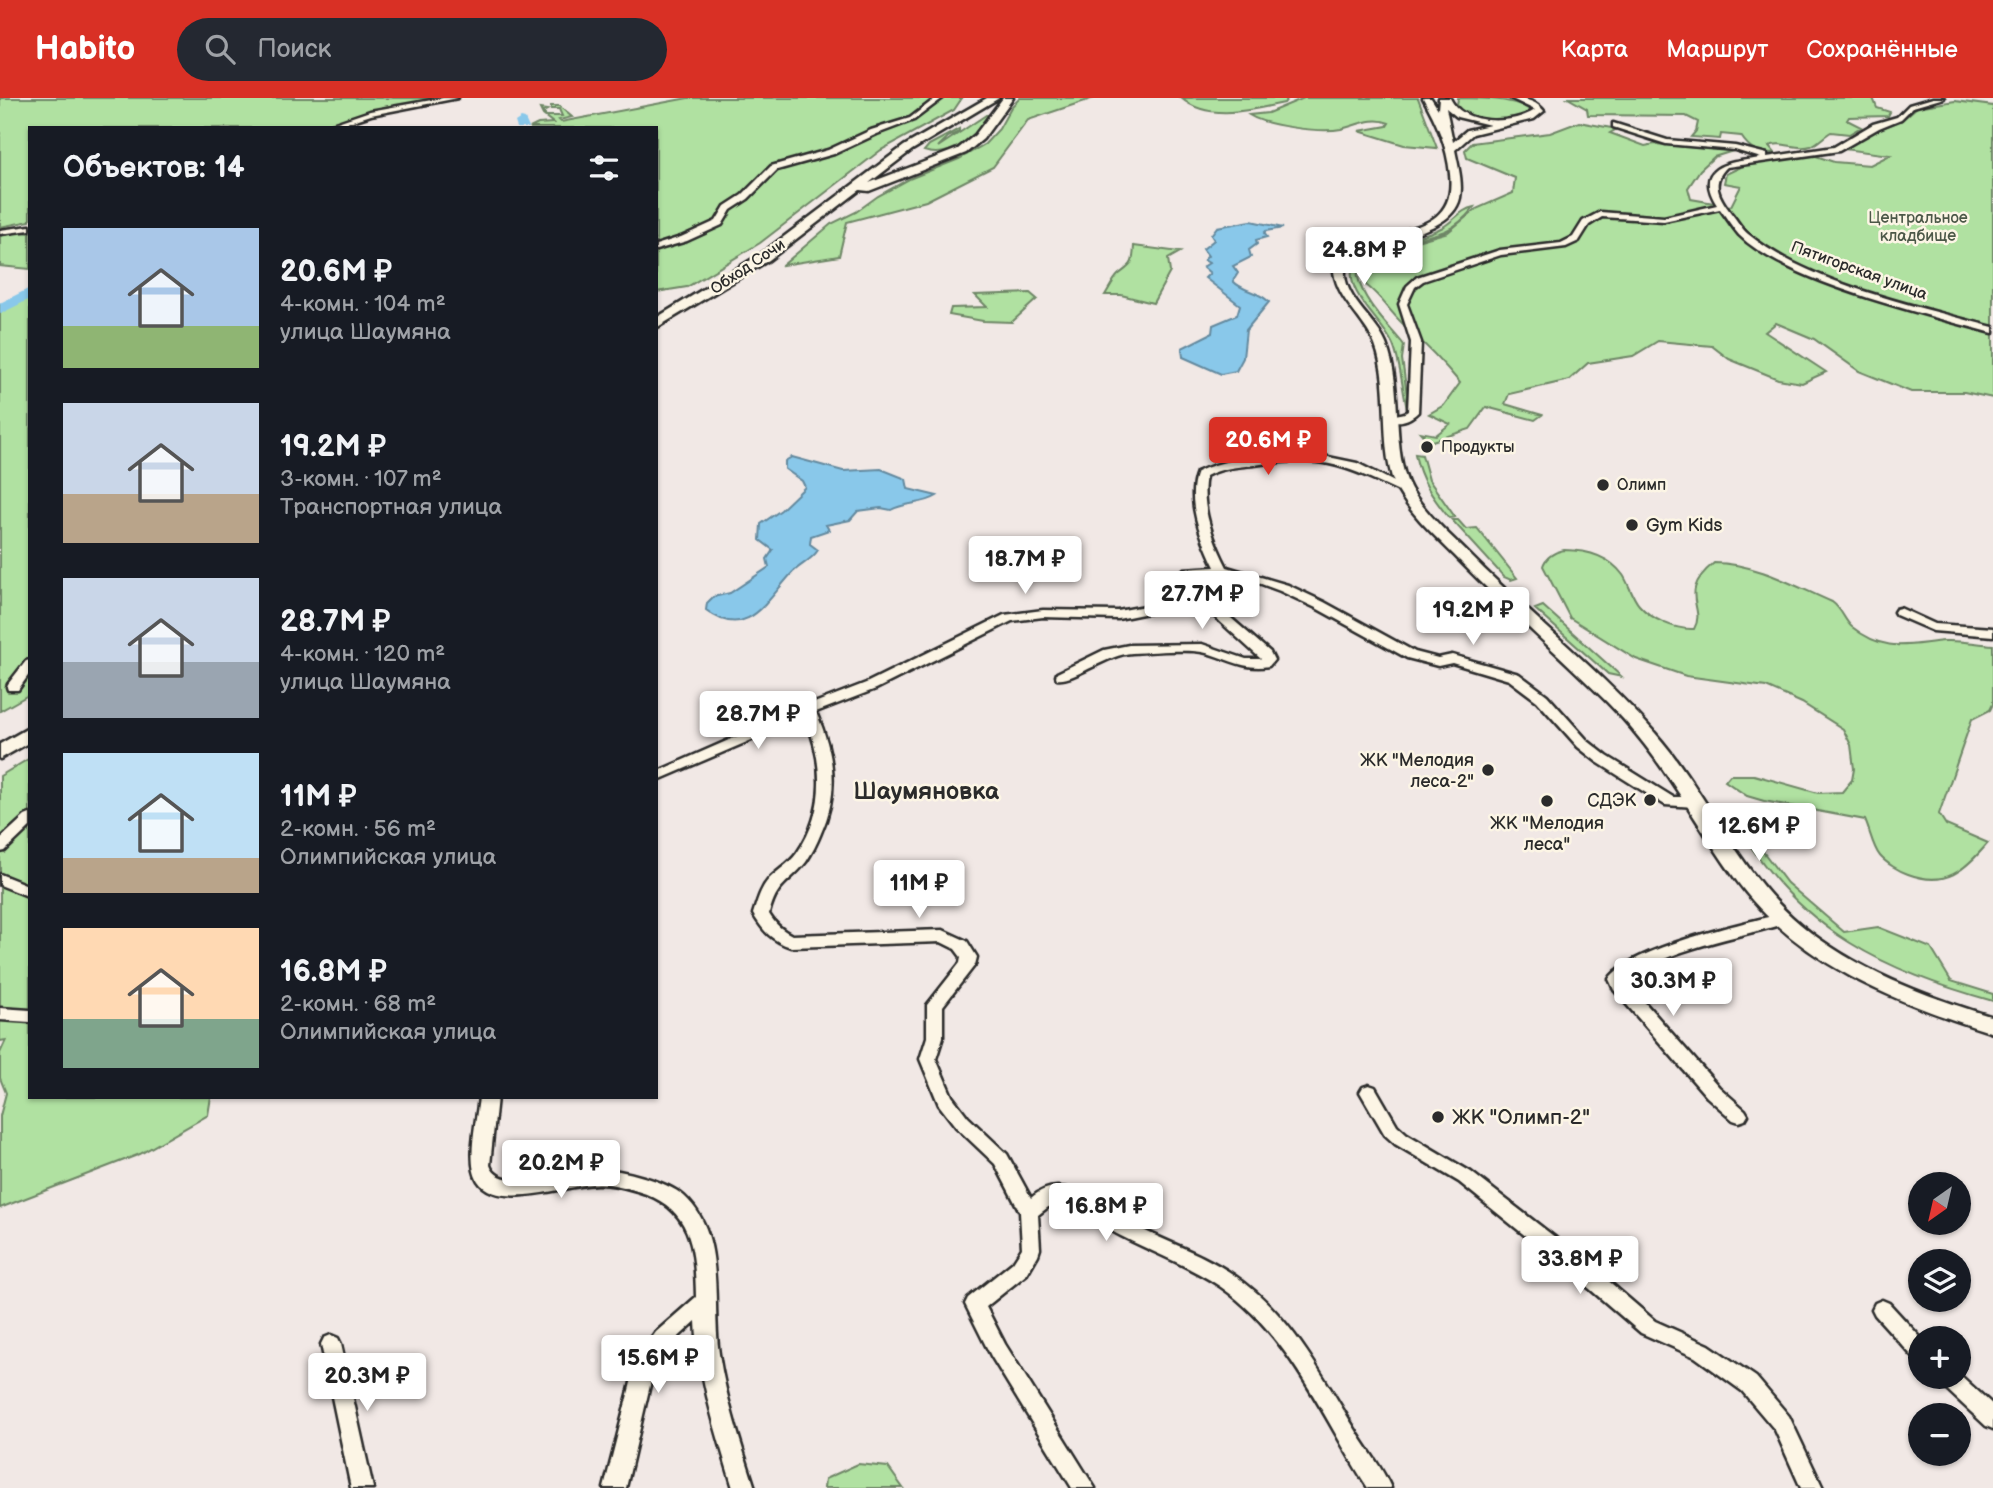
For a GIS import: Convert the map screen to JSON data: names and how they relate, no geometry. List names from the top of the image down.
{
  "streets": {
    "highway": ["Обход Сочи"],
    "street": ["Пятигорская улица"]
  },
  "districts": ["Шаумяновка"],
  "parks": ["Центральное кладбище"],
  "places": [
    "Продукты",
    "Олимп",
    "Gym Kids",
    "ЖК \"Мелодия леса-2\"",
    "СДЭК",
    "ЖК \"Мелодия леса\"",
    "ЖК \"Олимп-2\""
  ],
  "north": "bottom left",
  "page": {
    "header": "Habito",
    "search": "Поиск",
    "nav": ["Карта", "Маршрут", "Сохранённые"],
    "heading": "Объектов: 14",
    "list": [
      {
        "name": "20.6M ₽",
        "note": "4-комн. · 104 m² · улица Шаумяна"
      },
      {
        "name": "19.2M ₽",
        "note": "3-комн. · 107 m² · Транспортная улица"
      },
      {
        "name": "28.7M ₽",
        "note": "4-комн. · 120 m² · улица Шаумяна"
      },
      {
        "name": "11M ₽",
        "note": "2-комн. · 56 m² · Олимпийская улица"
      },
      {
        "name": "16.8M ₽",
        "note": "2-комн. · 68 m² · Олимпийская улица"
      }
    ],
    "price": [
      "24.8M ₽",
      "20.6M ₽",
      "18.7M ₽",
      "27.7M ₽",
      "19.2M ₽",
      "28.7M ₽",
      "12.6M ₽",
      "11M ₽",
      "30.3M ₽",
      "20.2M ₽",
      "16.8M ₽",
      "33.8M ₽",
      "15.6M ₽",
      "20.3M ₽"
    ],
    "map_buttons": ["+", "−"]
  }
}
